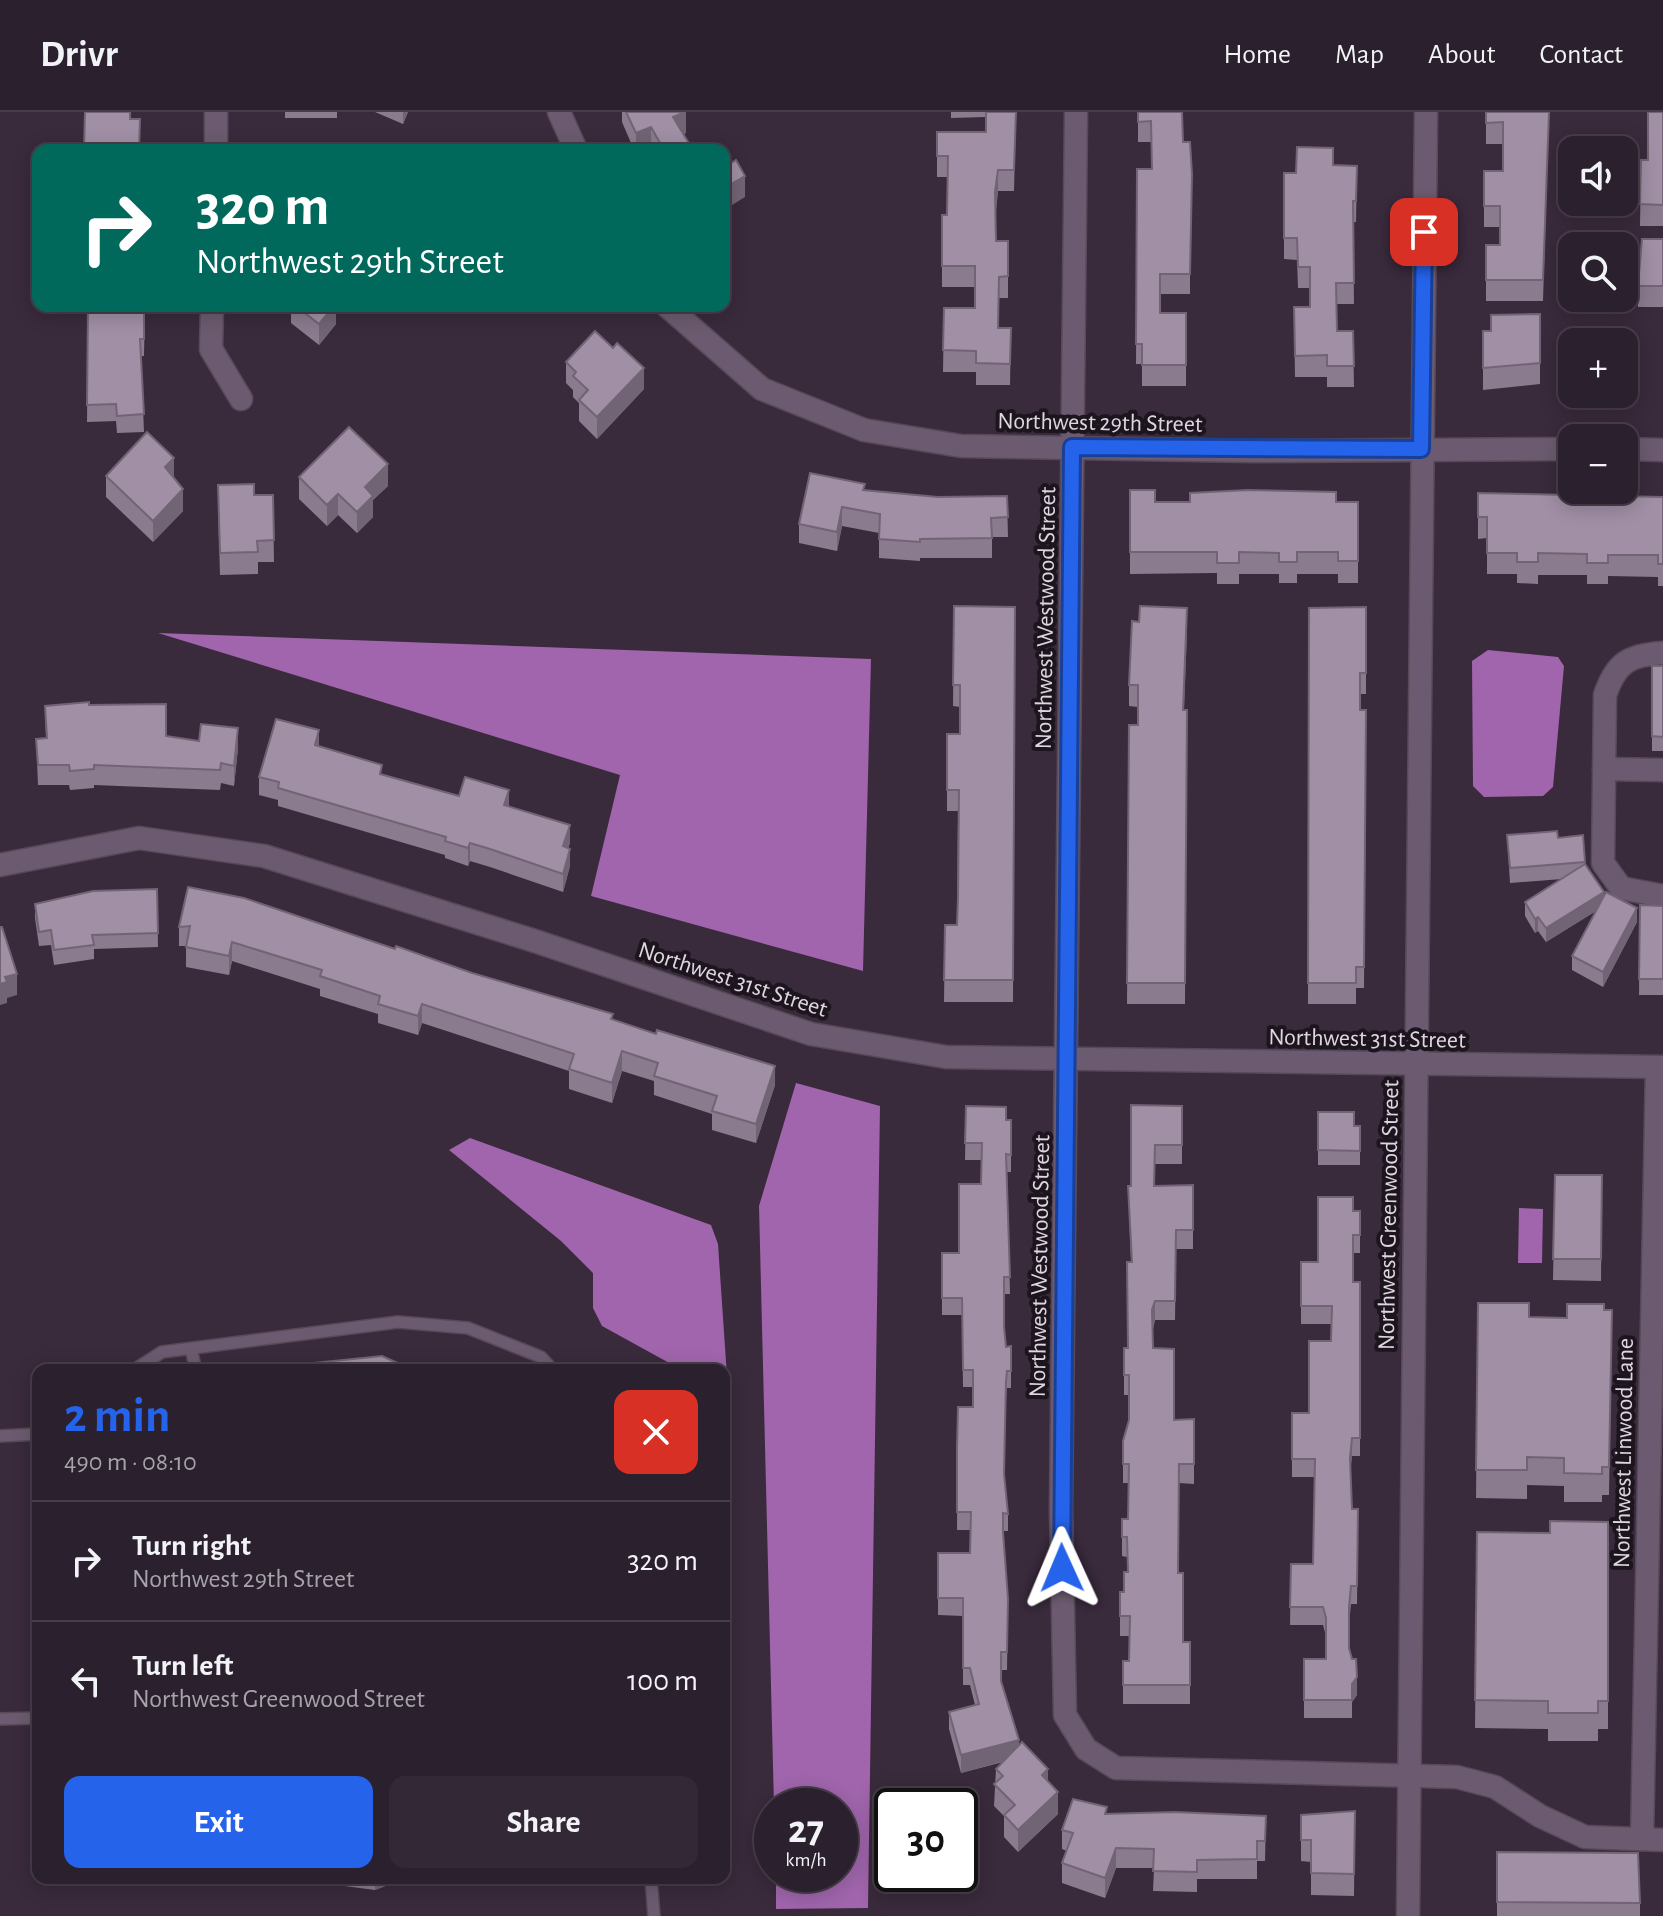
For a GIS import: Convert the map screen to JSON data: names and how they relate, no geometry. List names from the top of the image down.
{
  "streets": {
    "street": [
      "Northwest 29th Street",
      "Northwest Westwood Street",
      "Northwest 31st Street",
      "Northwest Greenwood Street",
      "Northwest Linwood Lane"
    ]
  },
  "crossings": [
    ["Northwest 29th Street", "Northwest Westwood Street"],
    ["Northwest 29th Street", "Northwest Greenwood Street"],
    ["Northwest Westwood Street", "Northwest 31st Street"],
    ["Northwest Westwood Street", "Northwest Greenwood Street"],
    ["Northwest Westwood Street", "Northwest Linwood Lane"],
    ["Northwest 31st Street", "Northwest Greenwood Street"],
    ["Northwest 31st Street", "Northwest Linwood Lane"]
  ],
  "page": {
    "header": "Drivr",
    "nav": [
      "Home",
      "Map",
      "About",
      "Contact"
    ],
    "map_buttons": ["+", "−"],
    "turn": ["320 m", "Northwest 29th Street"],
    "heading": ["2 min", "490 m · 08:10"],
    "list": [
      {
        "name": "Turn right",
        "note": "Northwest 29th Street",
        "value": "320 m"
      },
      {
        "name": "Turn left",
        "note": "Northwest Greenwood Street",
        "value": "100 m"
      }
    ],
    "buttons": ["Exit", "Share"],
    "speed": "27 km/h",
    "limit": "30"
  }
}
